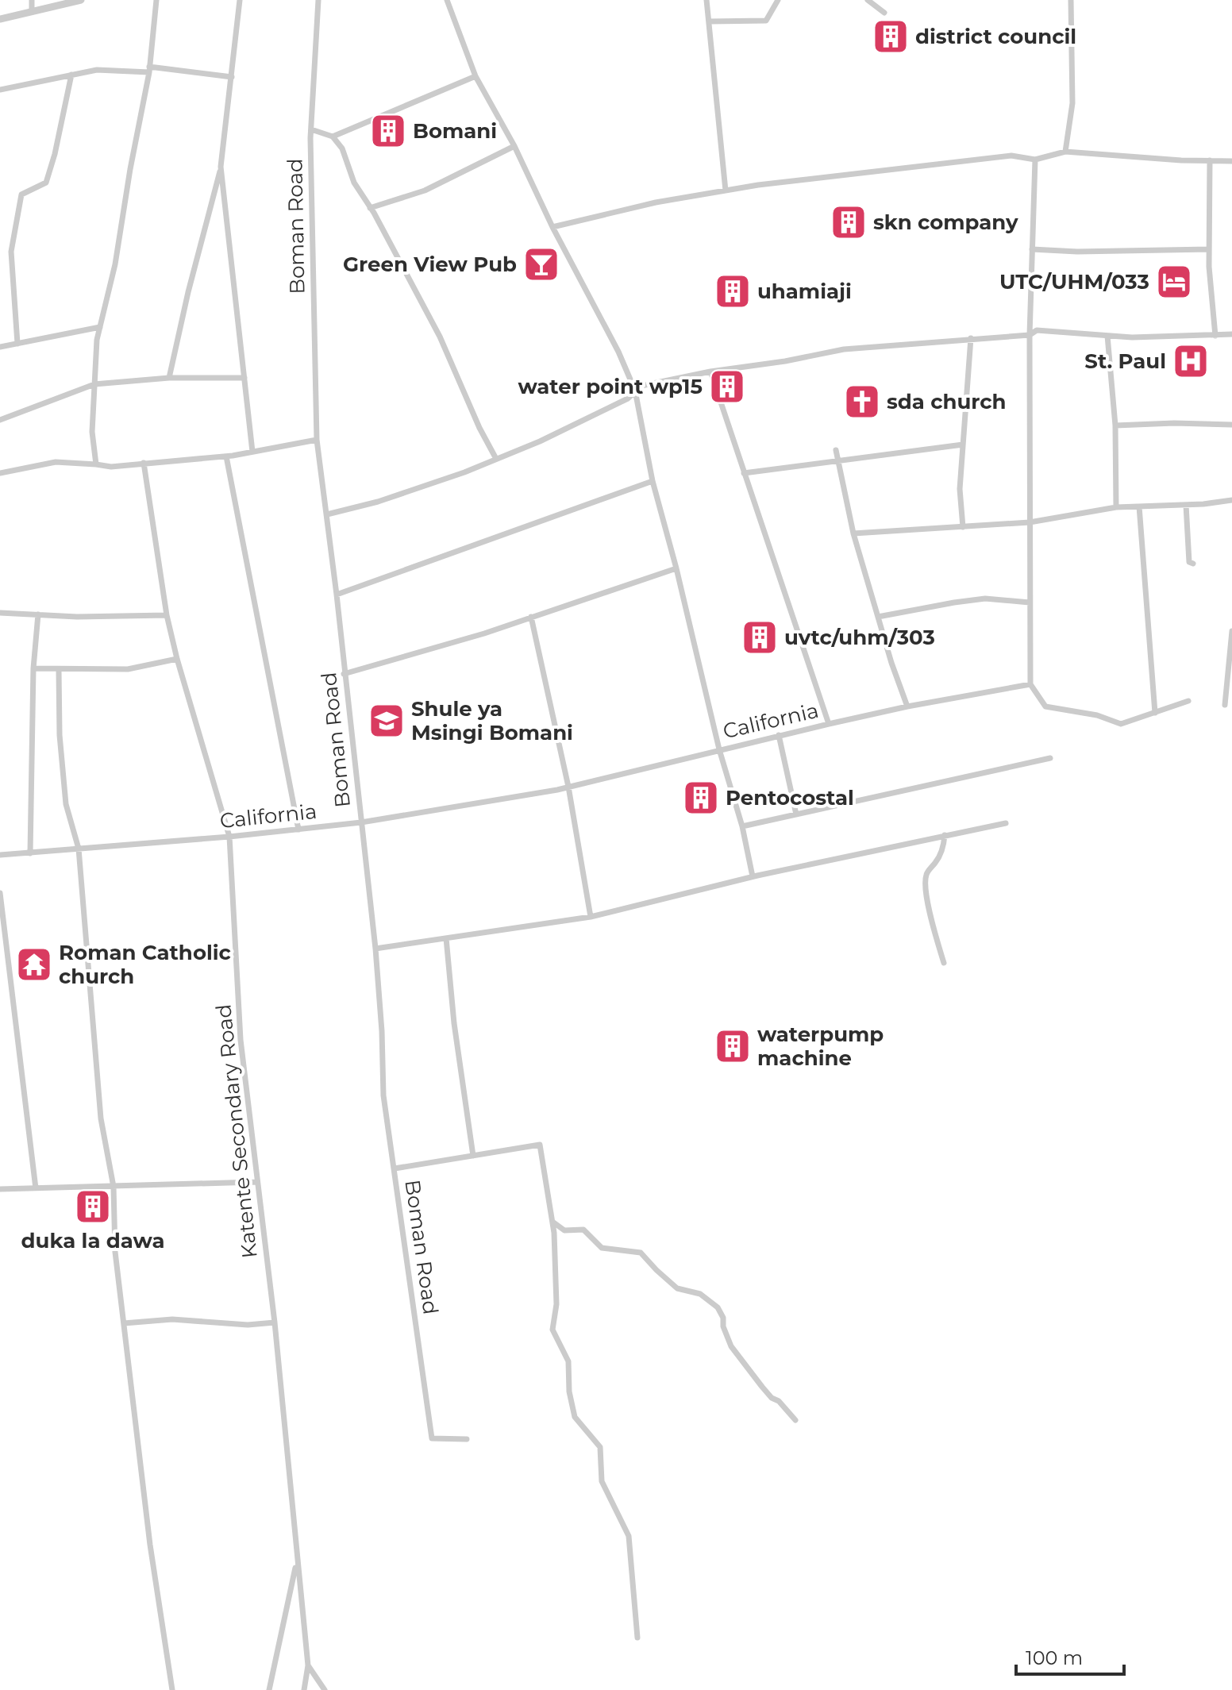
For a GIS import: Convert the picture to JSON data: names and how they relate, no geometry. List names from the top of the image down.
{
  "streets": {
    "street": ["Boman Road", "California", "Katente Secondary Road"]
  },
  "crossings": [
    ["Boman Road", "California"],
    ["California", "Katente Secondary Road"]
  ],
  "places": {
    "building": [
      "district council",
      "Bomani",
      "skn company",
      "uhamiaji",
      "water point wp15",
      "uvtc/uhm/303",
      "Pentocostal",
      "waterpump machine",
      "duka la dawa"
    ],
    "bar": ["Green View Pub"],
    "hotel": ["UTC/UHM/033"],
    "hospital": ["St. Paul"],
    "church": ["sda church"],
    "school or university": ["Shule ya Msingi Bomani"],
    "temple": ["Roman Catholic church"]
  },
  "scale_bar": "100 m"
}
